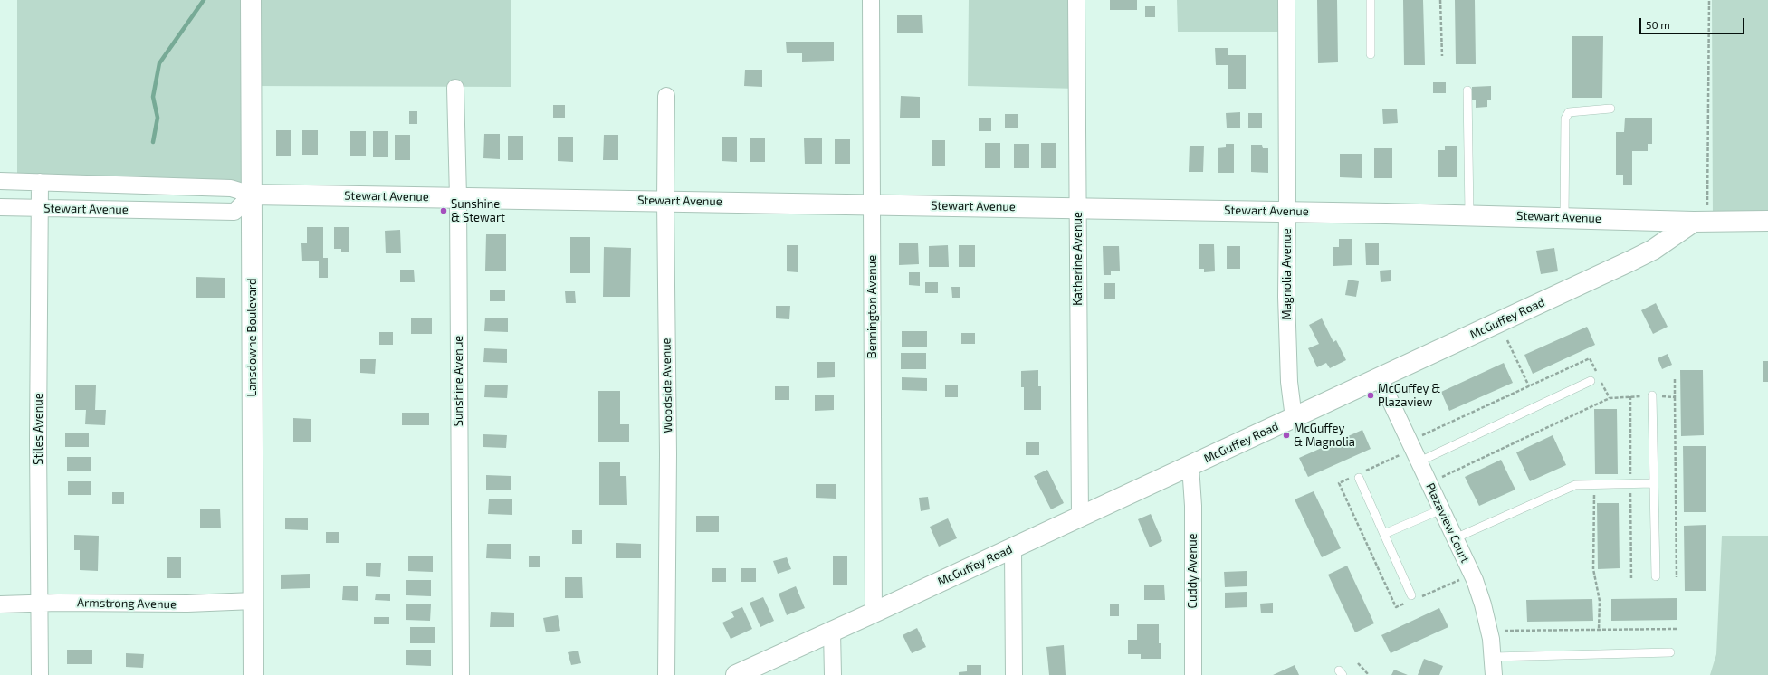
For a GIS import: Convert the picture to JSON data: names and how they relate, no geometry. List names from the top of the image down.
{
  "streets": {
    "street": [
      "Stewart Avenue",
      "Katherine Avenue",
      "Magnolia Avenue",
      "Bennington Avenue",
      "McGuffey Road",
      "Lansdowne Boulevard",
      "Sunshine Avenue",
      "Woodside Avenue",
      "Stiles Avenue",
      "Plazaview Court",
      "Cuddy Avenue",
      "Armstrong Avenue"
    ]
  },
  "crossings": [
    ["Stewart Avenue", "Katherine Avenue"],
    ["Stewart Avenue", "Magnolia Avenue"],
    ["Stewart Avenue", "Bennington Avenue"],
    ["Stewart Avenue", "McGuffey Road"],
    ["Stewart Avenue", "Lansdowne Boulevard"],
    ["Stewart Avenue", "Sunshine Avenue"],
    ["Stewart Avenue", "Woodside Avenue"],
    ["Stewart Avenue", "Stiles Avenue"],
    ["Katherine Avenue", "McGuffey Road"],
    ["Magnolia Avenue", "McGuffey Road"],
    ["Bennington Avenue", "McGuffey Road"],
    ["McGuffey Road", "Plazaview Court"],
    ["McGuffey Road", "Cuddy Avenue"],
    ["Lansdowne Boulevard", "Armstrong Avenue"],
    ["Stiles Avenue", "Armstrong Avenue"]
  ],
  "places": ["Sunshine & Stewart", "McGuffey & Plazaview", "McGuffey & Magnolia"],
  "scale_bar": "50 m"
}
